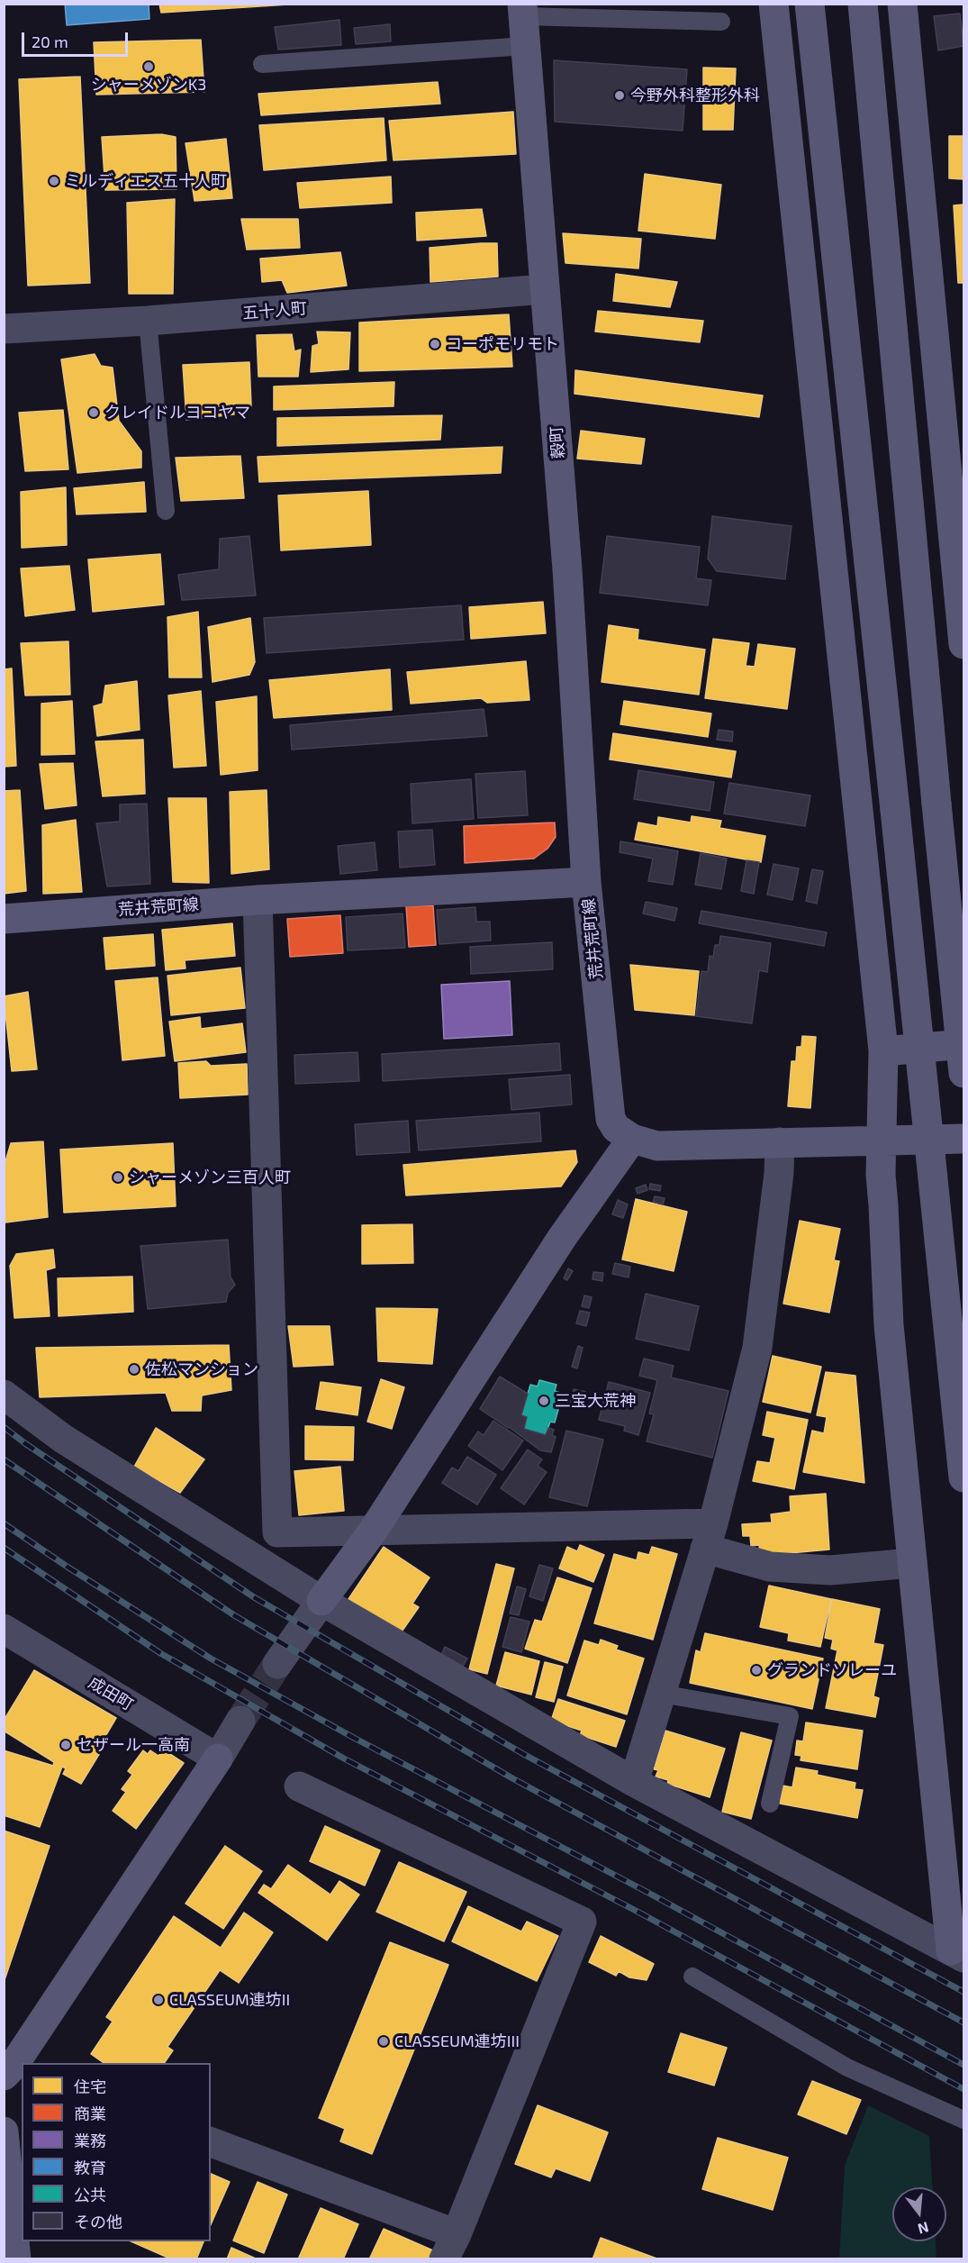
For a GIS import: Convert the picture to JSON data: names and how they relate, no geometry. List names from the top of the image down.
{
  "streets": {
    "street": [
      "五十人町",
      "穀町",
      "荒井荒町線",
      "成田町"
    ]
  },
  "crossings": [
    ["五十人町", "穀町"],
    ["穀町", "荒井荒町線"]
  ],
  "places": [
    "シャーメゾンK3",
    "今野外科整形外科",
    "ミルディエス五十人町",
    "コーポモリモト",
    "クレイドルヨコヤマ",
    "シャーメゾン三百人町",
    "佐松マンション",
    "三宝大荒神",
    "グランドソレーユ",
    "セザール一高南",
    "CLASSEUM連坊II",
    "CLASSEUM連坊III"
  ],
  "legend": [
    "住宅",
    "商業",
    "業務",
    "教育",
    "公共",
    "その他"
  ],
  "scale_bar": "20 m",
  "north": "bottom"
}
